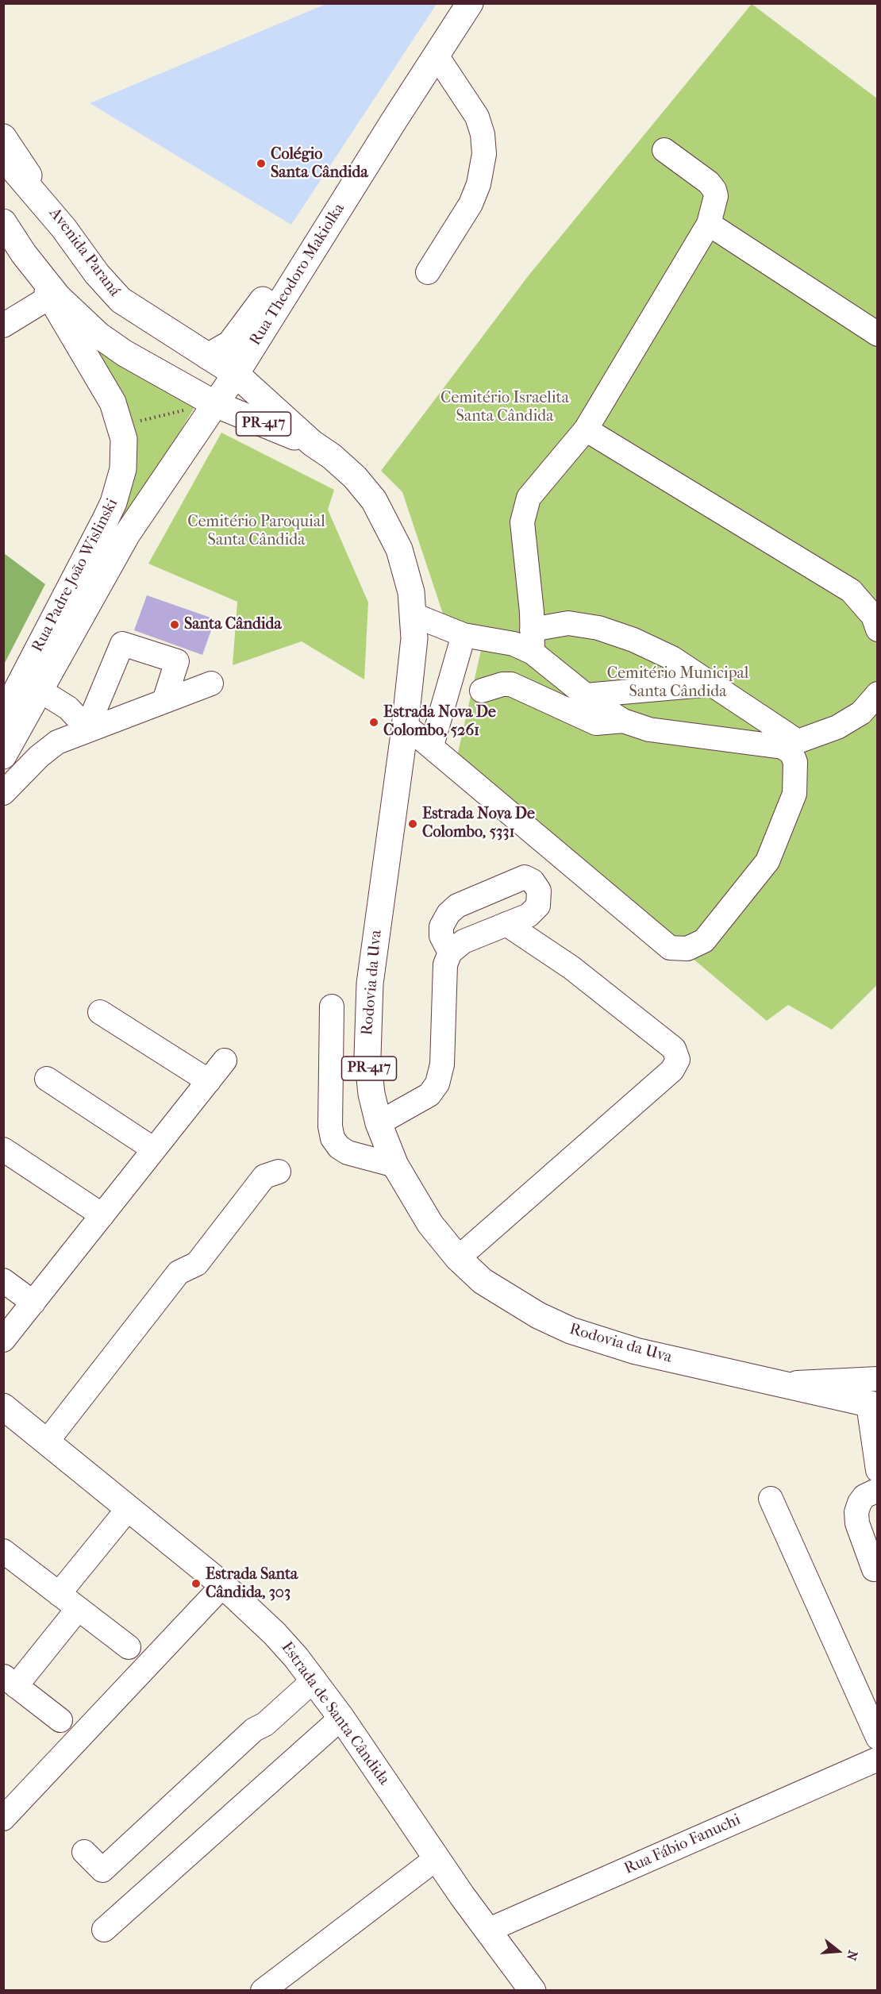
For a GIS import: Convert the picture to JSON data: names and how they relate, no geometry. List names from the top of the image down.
{
  "streets": {
    "main road": [
      "Avenida Paraná",
      "Rua Theodoro Makiolka",
      "PR-417",
      "Rua Padre João Wislinski",
      "Rodovia da Uva",
      "Estrada de Santa Cândida"
    ],
    "street": ["Rua Fábio Fanuchi"]
  },
  "crossings": [
    ["Avenida Paraná", "Rua Theodoro Makiolka"],
    ["Avenida Paraná", "Rodovia da Uva"],
    ["Rua Theodoro Makiolka", "Rua Padre João Wislinski"],
    ["Rua Theodoro Makiolka", "Rodovia da Uva"],
    ["Rua Padre João Wislinski", "Rodovia da Uva"],
    ["Estrada de Santa Cândida", "Rua Fábio Fanuchi"]
  ],
  "parks": ["Cemitério Israelita Santa Cândida", "Cemitério Paroquial Santa Cândida", "Cemitério Municipal Santa Cândida"],
  "places": [
    "Colégio Santa Cândida",
    "Santa Cândida",
    "Estrada Nova De Colombo, 5261",
    "Estrada Nova De Colombo, 5331",
    "Estrada Santa Cândida, 303"
  ],
  "north": "right"
}
